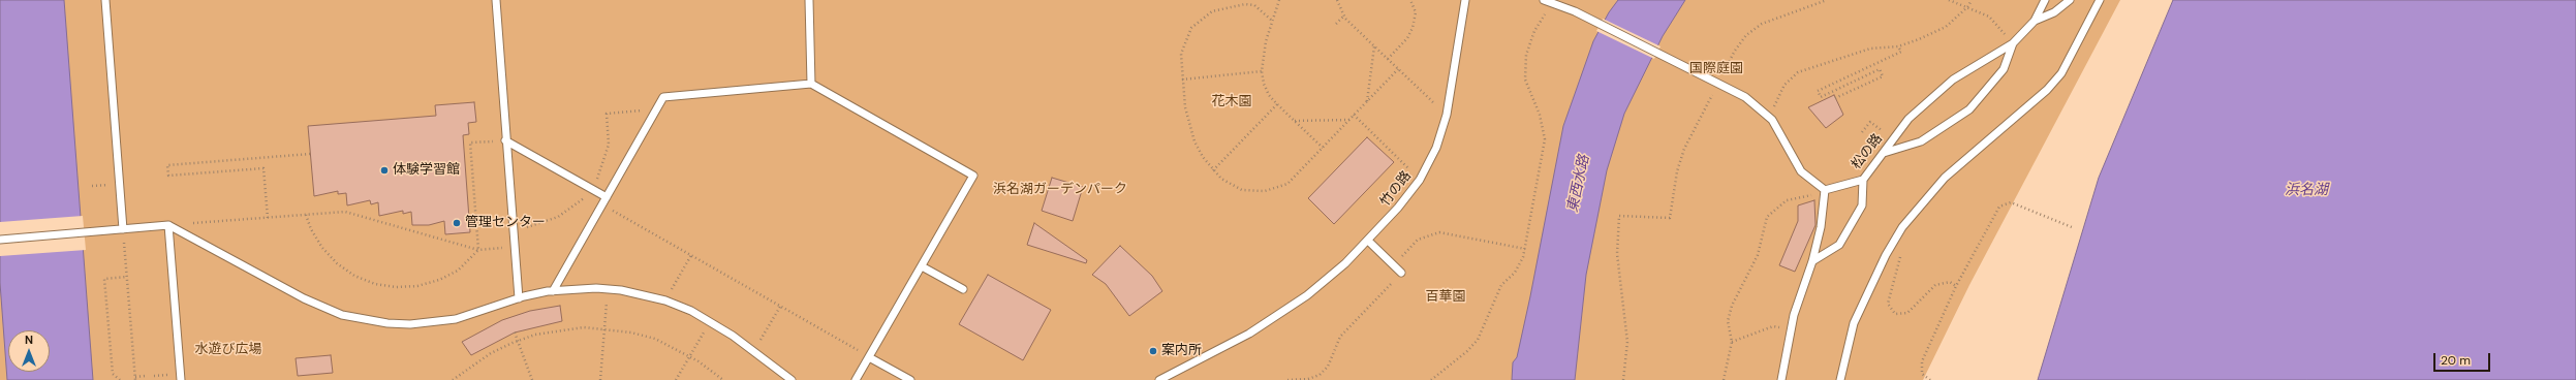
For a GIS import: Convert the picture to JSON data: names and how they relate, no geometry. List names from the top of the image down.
{
  "streets": {
    "lane": ["松の路", "竹の路"]
  },
  "water": ["東西水路", "浜名湖"],
  "parks": [
    "国際庭園",
    "花木園",
    "浜名湖ガーデンパーク",
    "百華園",
    "水遊び広場"
  ],
  "places": ["体験学習館", "管理センター", "案内所"],
  "scale_bar": "20 m",
  "north": "top"
}
